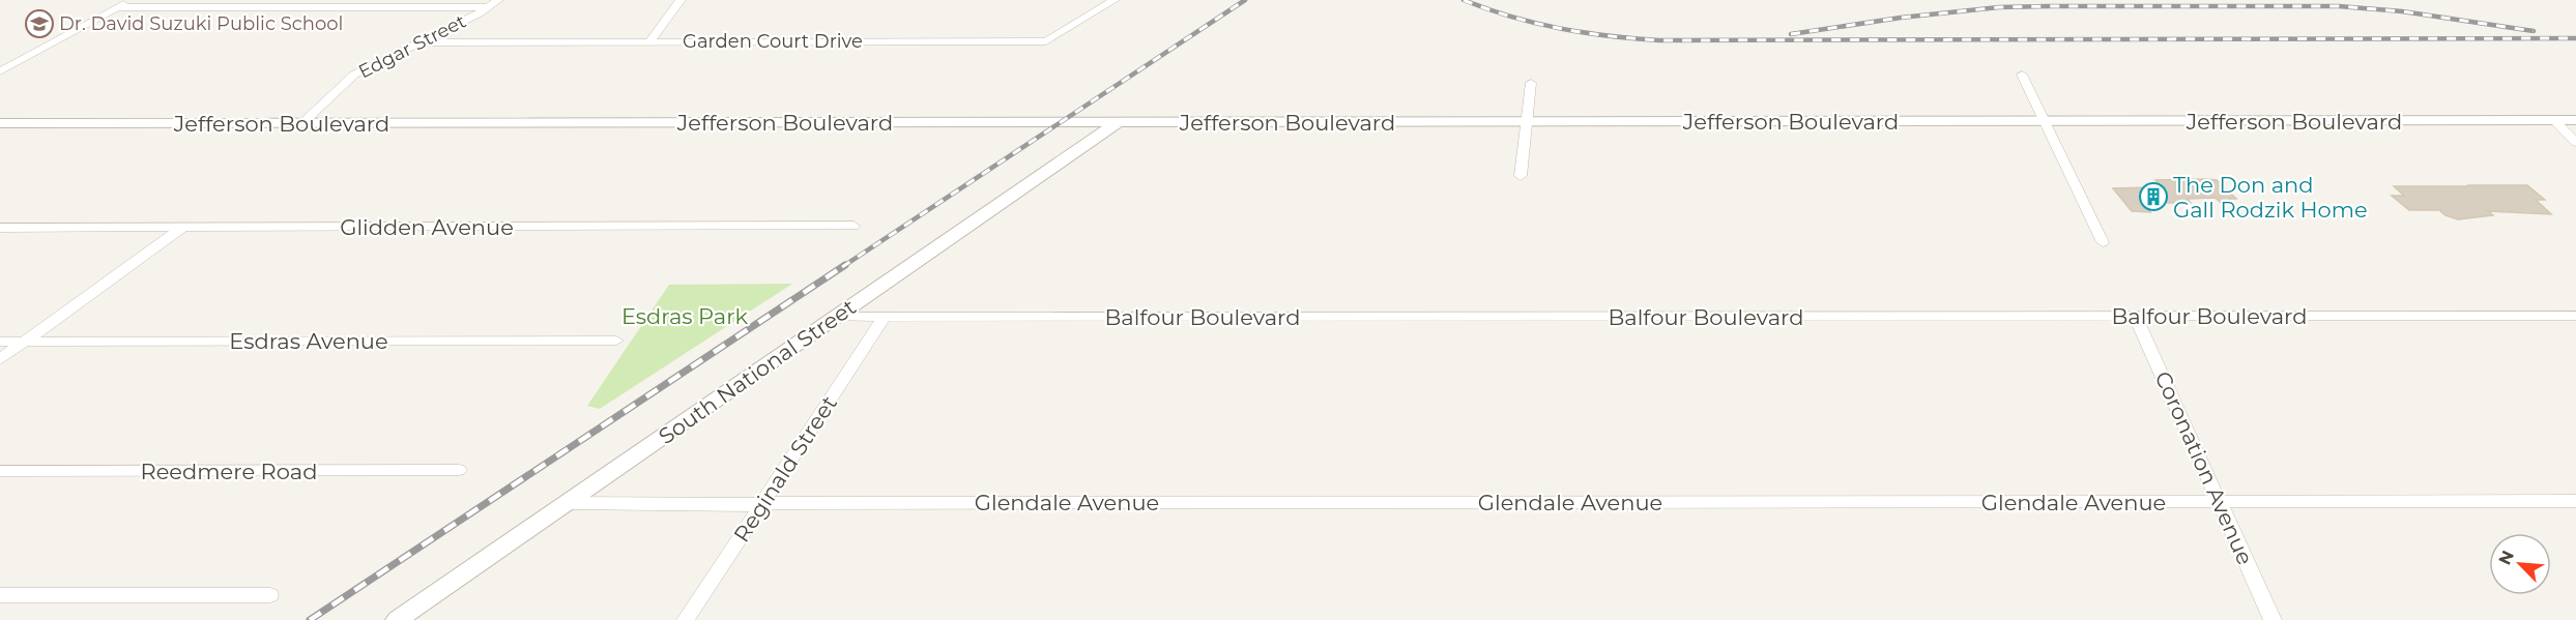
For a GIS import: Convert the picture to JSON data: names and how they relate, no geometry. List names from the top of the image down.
{
  "streets": {
    "street": [
      "Garden Court Drive",
      "Edgar Street",
      "Jefferson Boulevard",
      "Glidden Avenue",
      "Balfour Boulevard",
      "Esdras Avenue",
      "South National Street",
      "Coronation Avenue",
      "Reginald Street",
      "Reedmere Road",
      "Glendale Avenue"
    ]
  },
  "crossings": [
    ["Garden Court Drive", "Edgar Street"],
    ["Edgar Street", "Jefferson Boulevard"],
    ["Jefferson Boulevard", "South National Street"],
    ["Balfour Boulevard", "South National Street"],
    ["Balfour Boulevard", "Coronation Avenue"],
    ["Balfour Boulevard", "Reginald Street"],
    ["South National Street", "Glendale Avenue"],
    ["Coronation Avenue", "Glendale Avenue"],
    ["Reginald Street", "Glendale Avenue"]
  ],
  "parks": ["Esdras Park"],
  "places": {
    "school or university": ["Dr. David Suzuki Public School"],
    "building": ["The Don and Gall Rodzik Home"]
  },
  "north": "top left"
}
